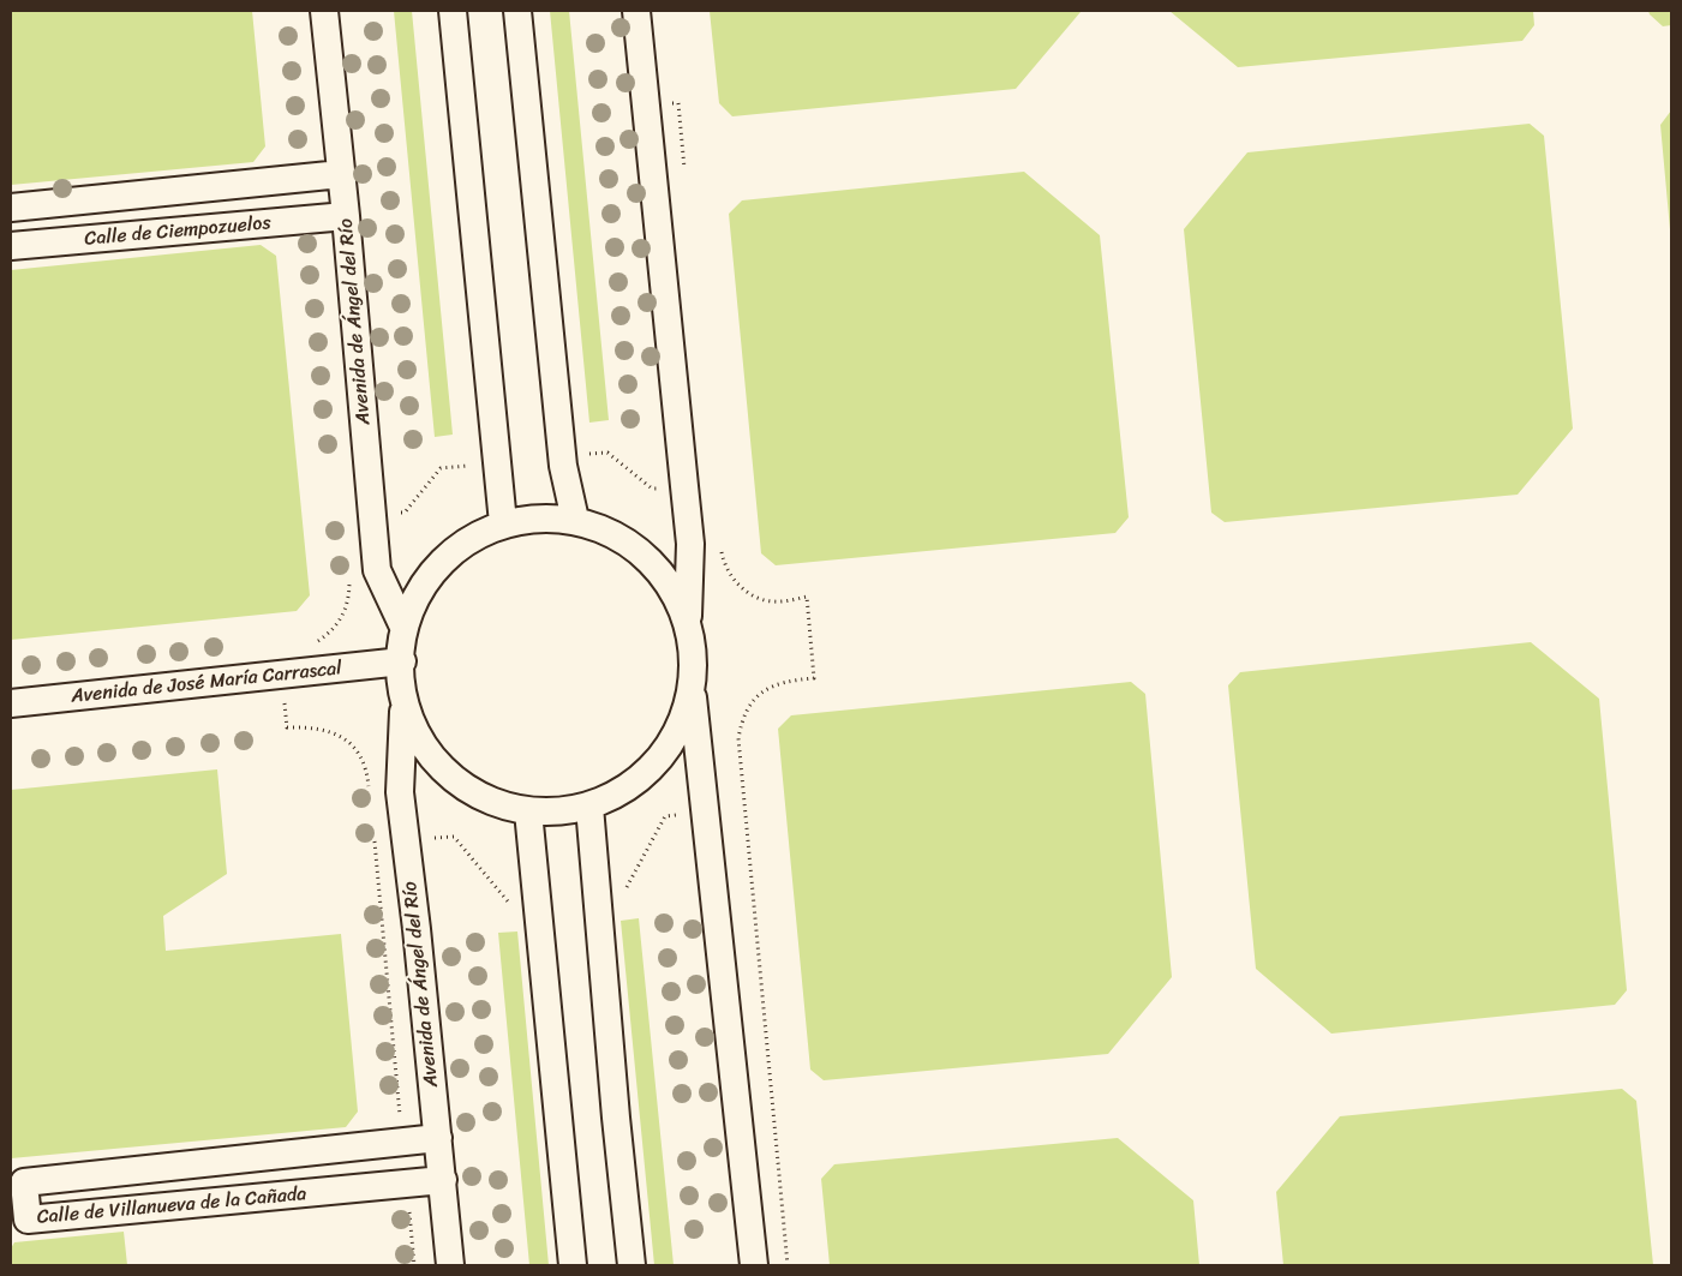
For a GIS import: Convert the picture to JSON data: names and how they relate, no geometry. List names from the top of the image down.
{
  "streets": {
    "street": [
      "Calle de Ciempozuelos",
      "Avenida de Ángel del Río",
      "Avenida de José María Carrascal",
      "Calle de Villanueva de la Cañada"
    ]
  },
  "crossings": [
    ["Calle de Ciempozuelos", "Avenida de Ángel del Río"],
    ["Avenida de Ángel del Río", "Avenida de José María Carrascal"],
    ["Avenida de Ángel del Río", "Calle de Villanueva de la Cañada"]
  ]
}
